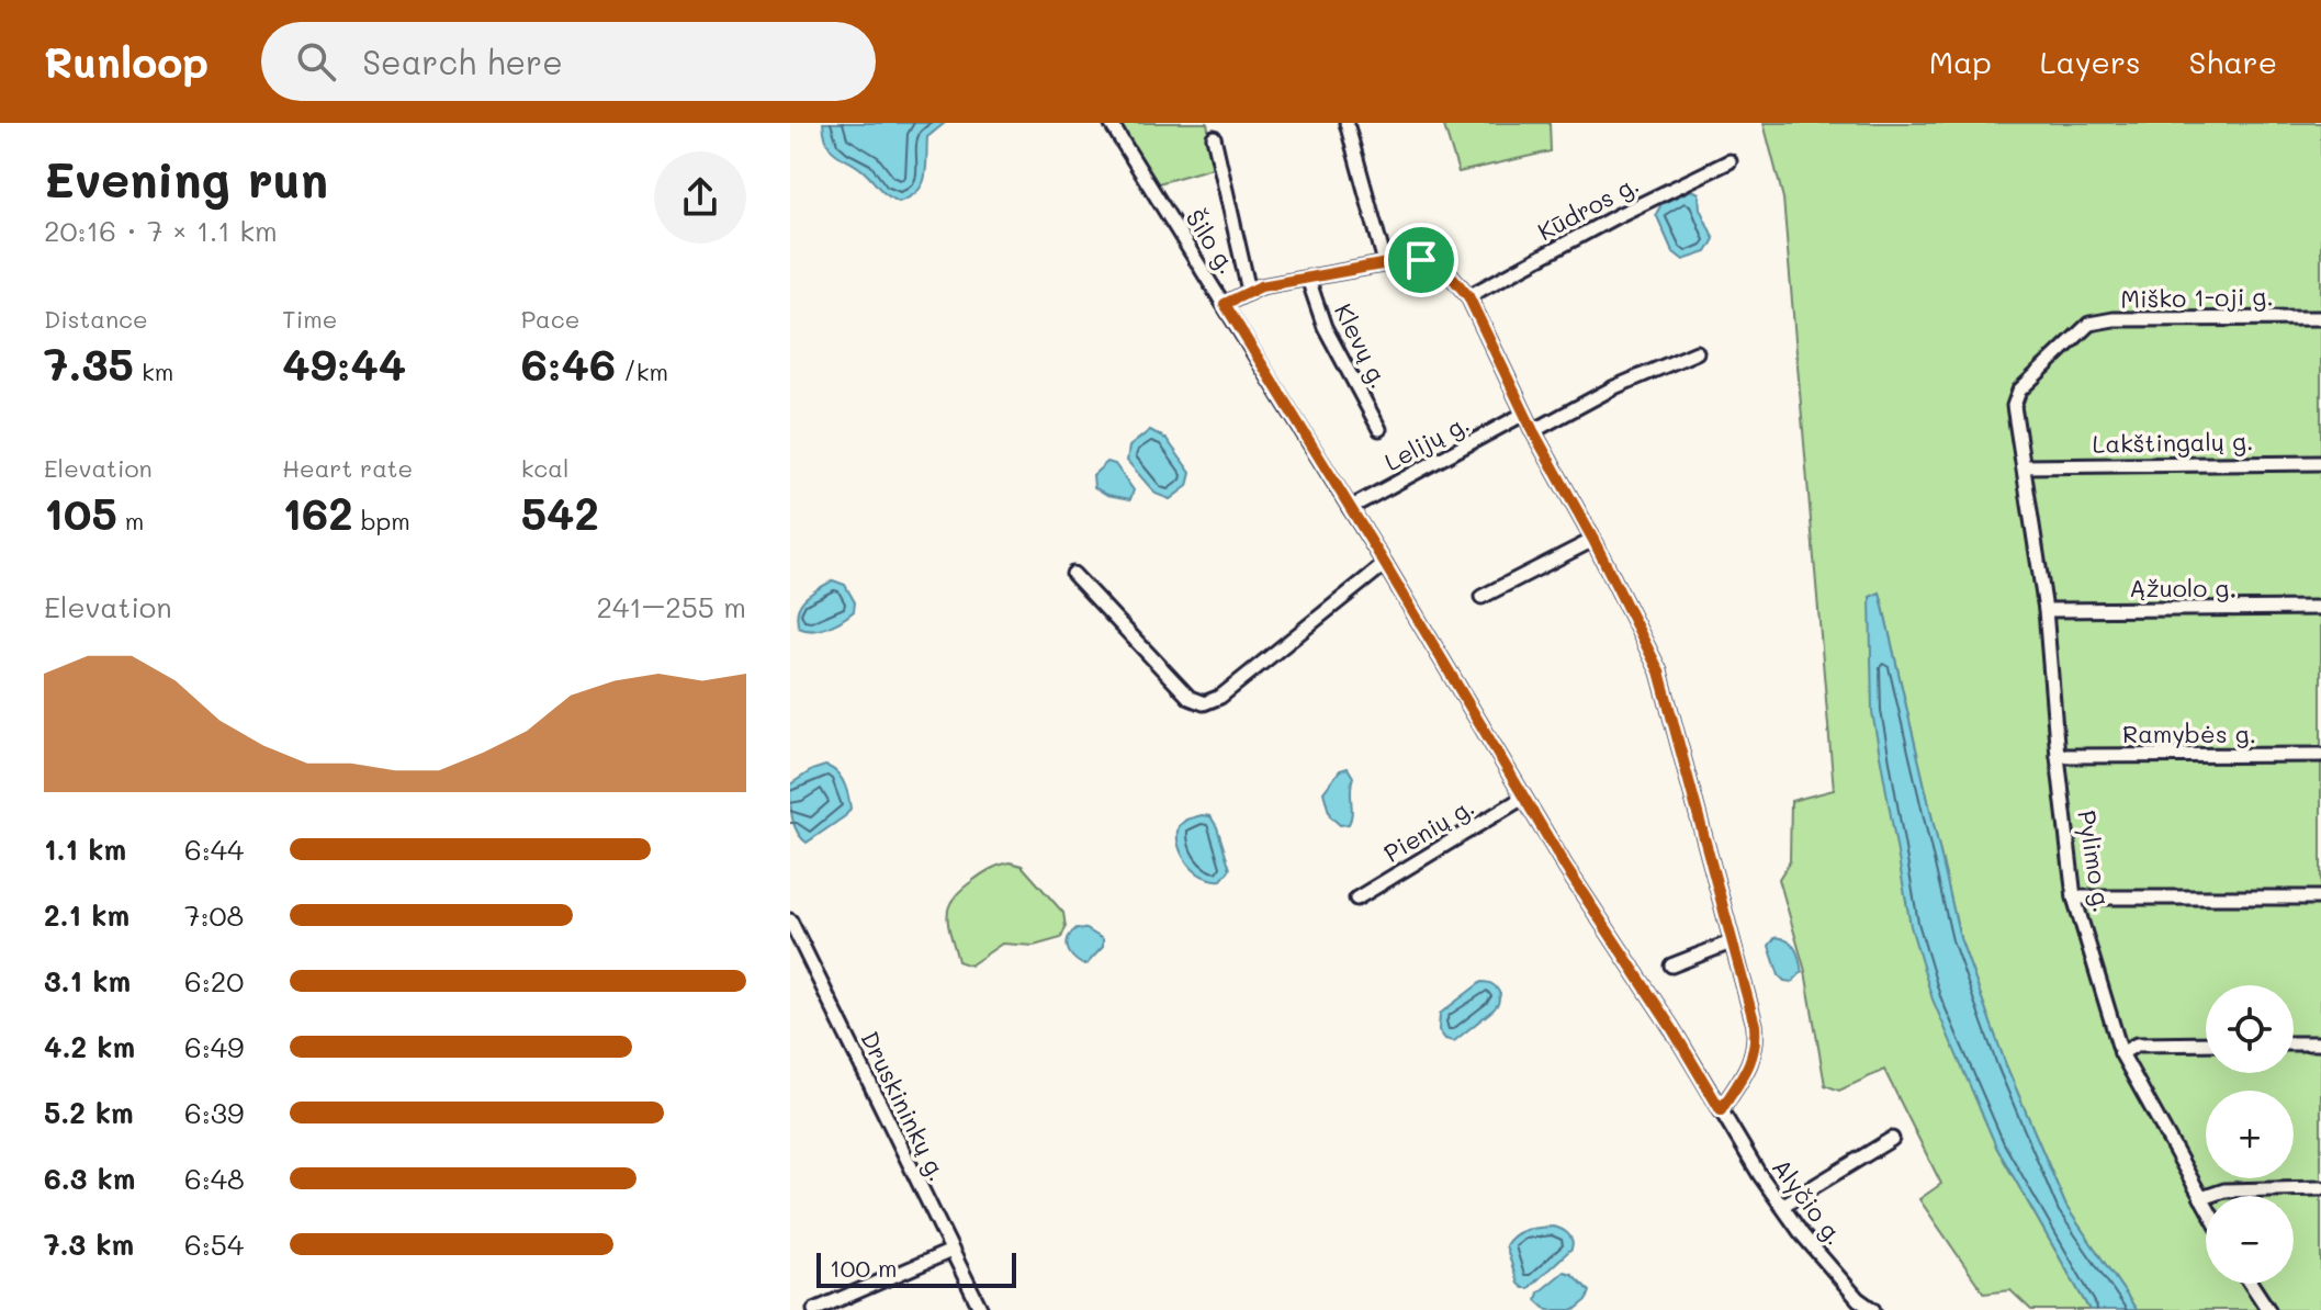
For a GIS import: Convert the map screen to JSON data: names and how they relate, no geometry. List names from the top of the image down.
{
  "streets": {
    "street": [
      "Kūdros g.",
      "Šilo g.",
      "Miško 1-oji g.",
      "Klevų g.",
      "Lelijų g.",
      "Lakštingalų g.",
      "Ąžuolo g.",
      "Ramybės g.",
      "Pienių g.",
      "Pylimo g.",
      "Druskininkų g.",
      "Alyčio g."
    ]
  },
  "crossings": [
    ["Šilo g.", "Lelijų g."],
    ["Šilo g.", "Pienių g."],
    ["Šilo g.", "Alyčio g."],
    ["Miško 1-oji g.", "Lakštingalų g."],
    ["Miško 1-oji g.", "Pylimo g."],
    ["Lakštingalų g.", "Pylimo g."],
    ["Ąžuolo g.", "Pylimo g."],
    ["Ramybės g.", "Pylimo g."]
  ],
  "scale_bar": "100 m",
  "page": {
    "header": "Runloop",
    "search": "Search here",
    "nav": ["Map", "Layers", "Share"],
    "heading": ["Evening run", "20:16 · 7 × 1.1 km"],
    "stats": [
      ["Distance", "7.35 km"],
      ["Time", "49:44"],
      ["Pace", "6:46 /km"],
      ["Elevation", "105 m"],
      ["Heart rate", "162 bpm"],
      ["kcal", "542"]
    ],
    "chart": ["Elevation", "241–255 m"],
    "list": [
      {
        "name": "1.1 km",
        "note": "6:44"
      },
      {
        "name": "2.1 km",
        "note": "7:08"
      },
      {
        "name": "3.1 km",
        "note": "6:20"
      },
      {
        "name": "4.2 km",
        "note": "6:49"
      },
      {
        "name": "5.2 km",
        "note": "6:39"
      },
      {
        "name": "6.3 km",
        "note": "6:48"
      },
      {
        "name": "7.3 km",
        "note": "6:54"
      }
    ],
    "map_buttons": ["+", "−"],
    "scale": "100 m"
  }
}
